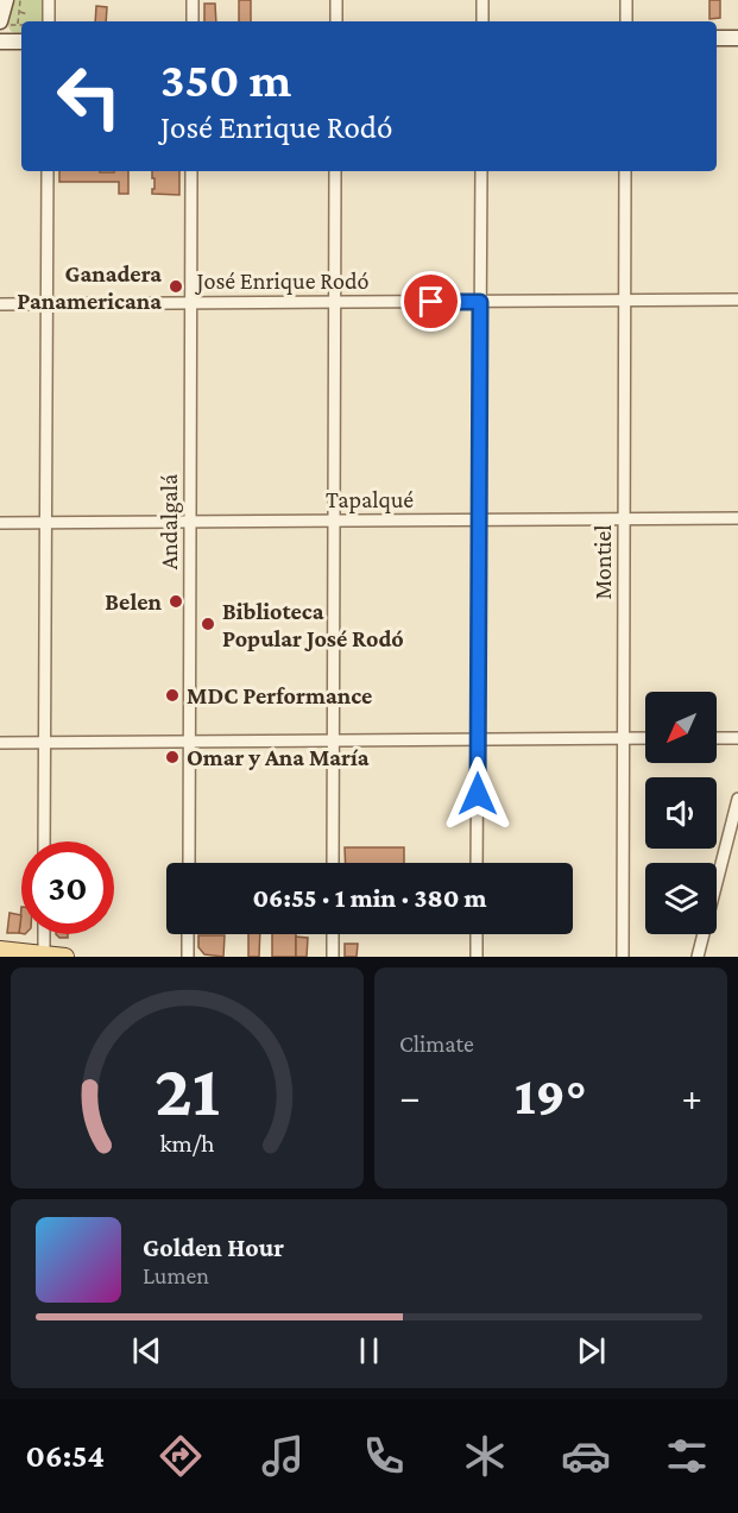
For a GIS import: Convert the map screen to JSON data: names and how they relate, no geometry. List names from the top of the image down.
{
  "streets": {
    "street": [
      "José Enrique Rodó",
      "Tapalqué",
      "Andalgalá",
      "Montiel"
    ]
  },
  "crossings": [
    ["José Enrique Rodó", "Andalgalá"],
    ["José Enrique Rodó", "Montiel"],
    ["Tapalqué", "Andalgalá"],
    ["Tapalqué", "Montiel"]
  ],
  "places": [
    "Ganadera Panamericana",
    "Belen",
    "Biblioteca Popular José Rodó",
    "MDC Performance",
    "Omar y Ana María"
  ],
  "north": "bottom left",
  "page": {
    "turn": ["350 m", "José Enrique Rodó"],
    "limit": "30",
    "trip": "06:55 · 1 min · 380 m",
    "tile": "Climate",
    "heat": ["−", "19°", "+"],
    "song": ["Golden Hour", "Lumen"],
    "tabs": "06:54",
    "gauge": ["21", "km/h"]
  }
}
